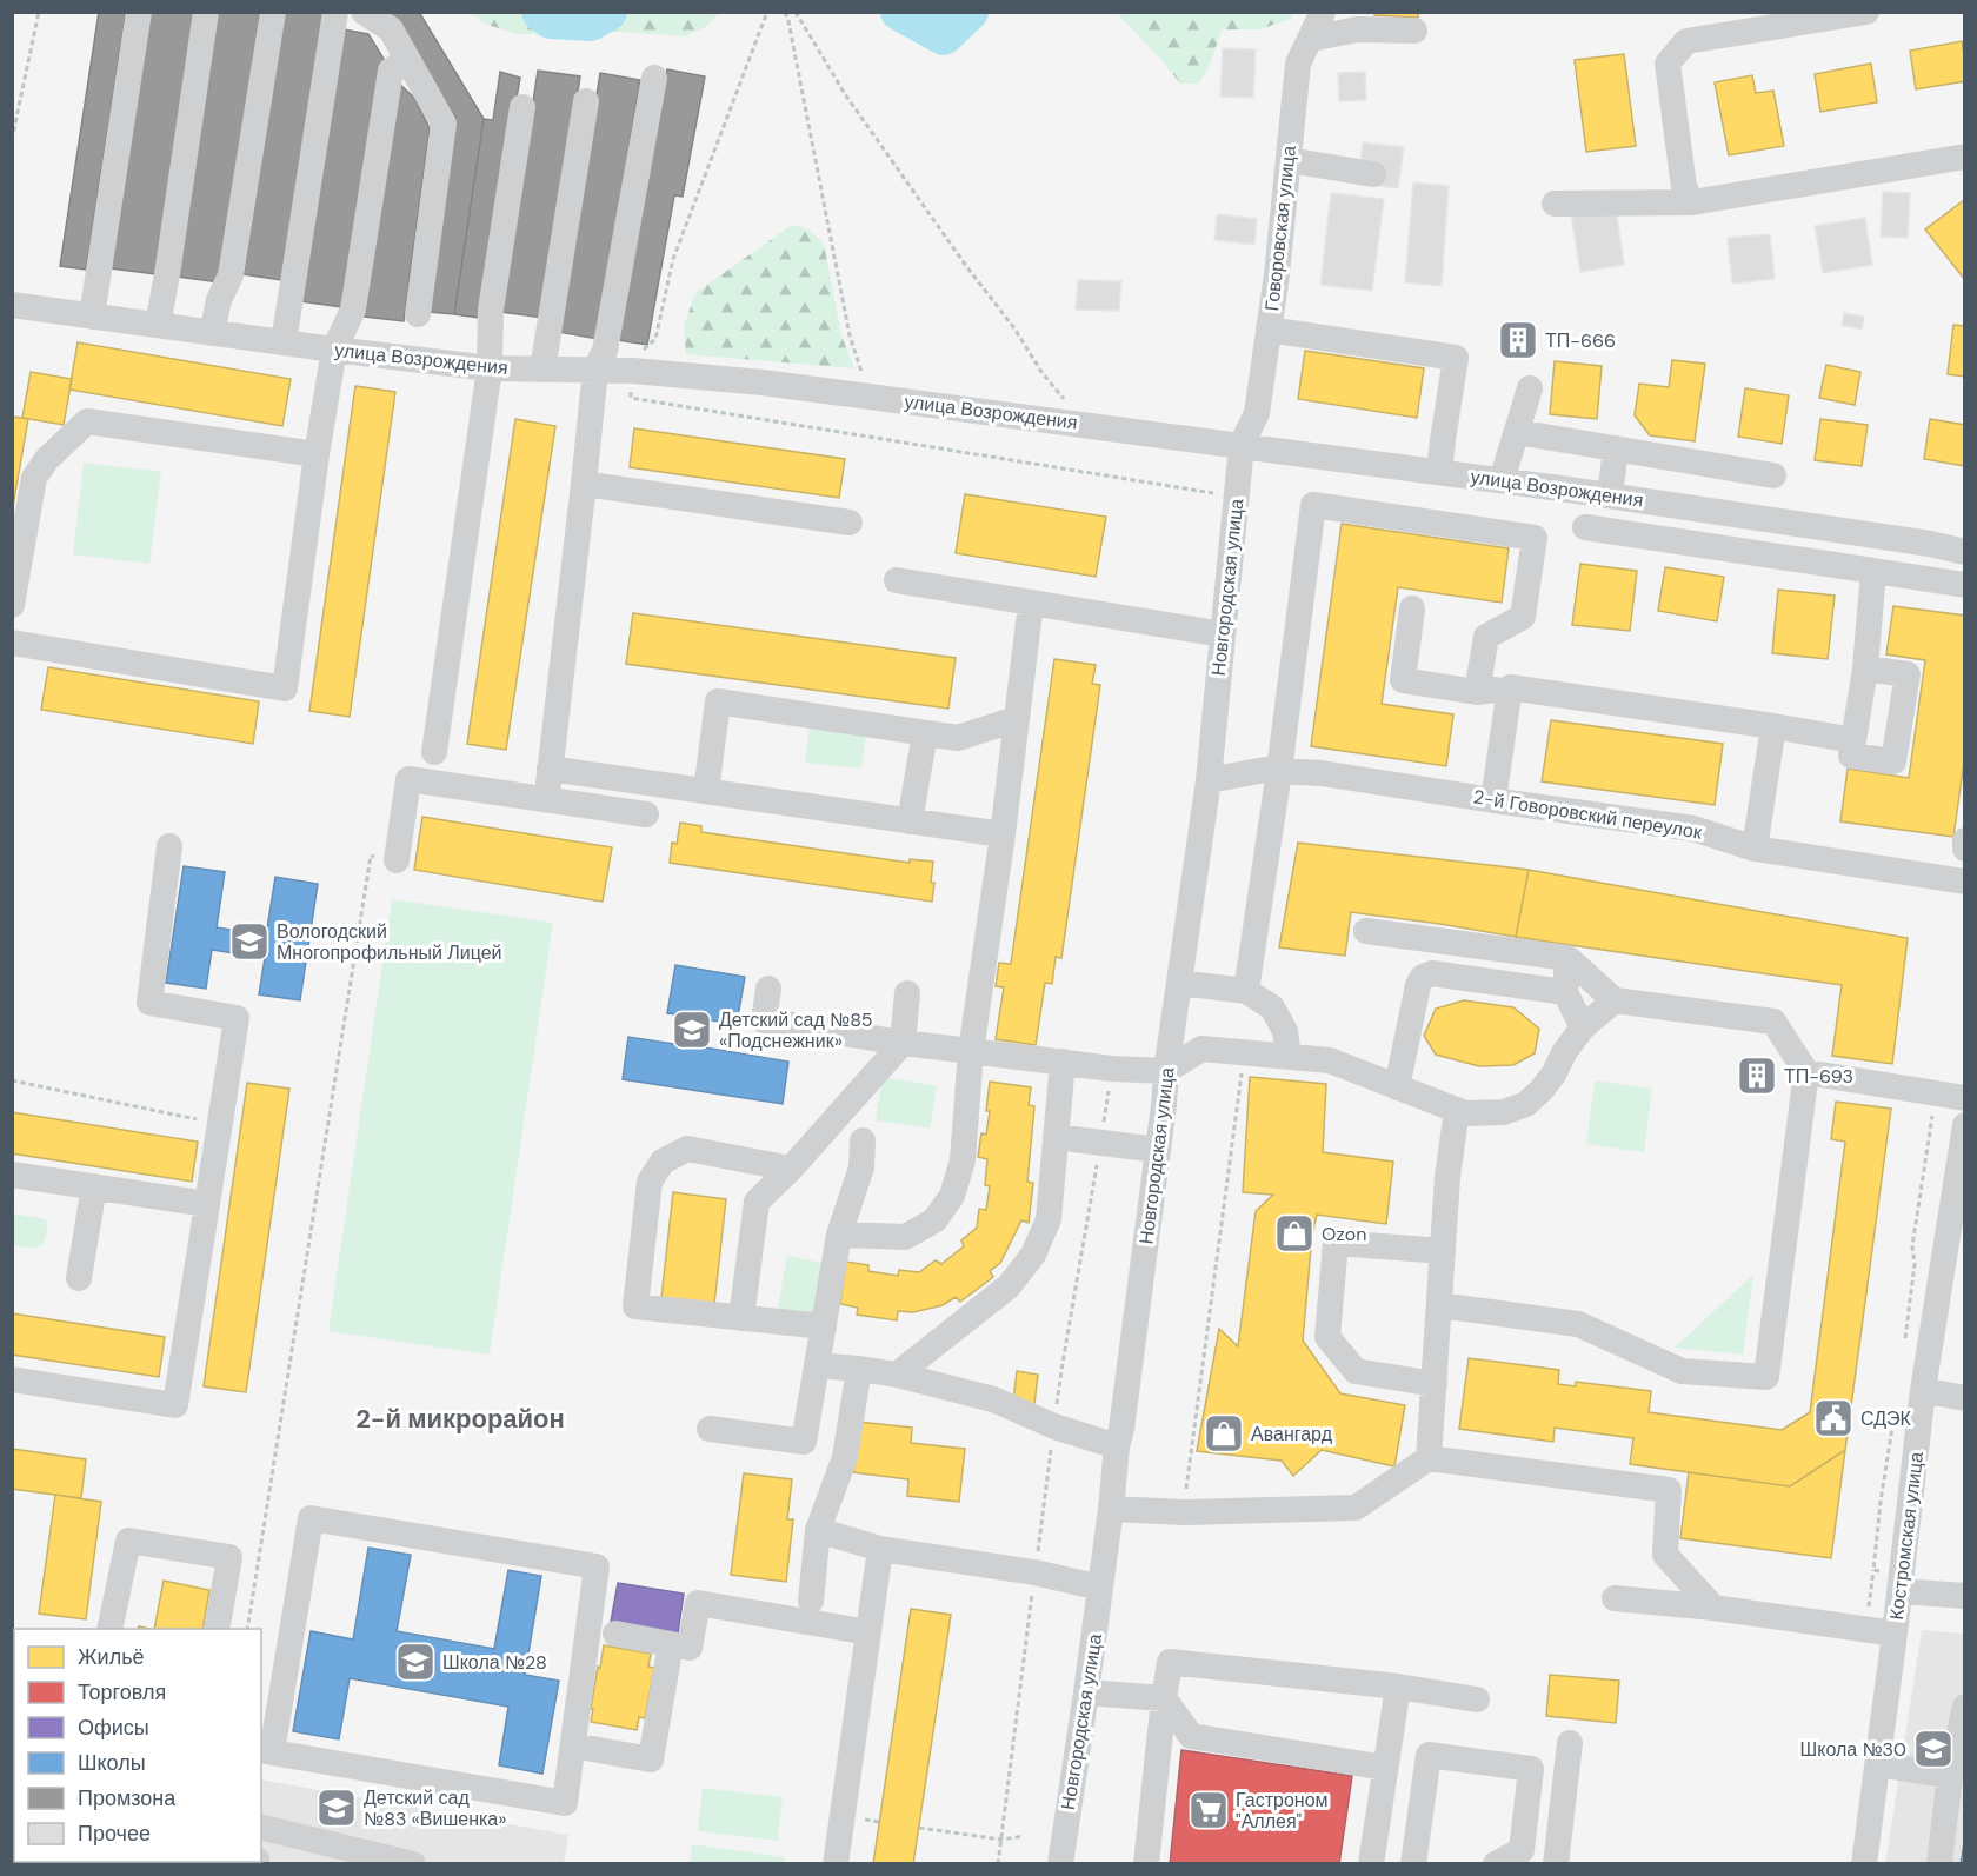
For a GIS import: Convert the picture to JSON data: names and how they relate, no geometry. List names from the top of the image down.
{
  "streets": {
    "street": [
      "Говоровская улица",
      "улица Возрождения",
      "Новгородская улица",
      "2-й Говоровский переулок",
      "Костромская улица"
    ]
  },
  "crossings": [
    ["Говоровская улица", "улица Возрождения"],
    ["Говоровская улица", "Новгородская улица"],
    ["улица Возрождения", "Новгородская улица"],
    ["Новгородская улица", "2-й Говоровский переулок"]
  ],
  "districts": ["2-й микрорайон"],
  "places": {
    "building": ["ТП-666", "ТП-693"],
    "school or university": [
      "Вологодский Многопрофильный Лицей",
      "Детский сад №85 «Подснежник»",
      "Школа №28",
      "Школа №30",
      "Детский сад №83 «Вишенка»"
    ],
    "shop": ["Ozon", "Авангард"],
    "public building": ["СДЭК"],
    "supermarket": ["Гастроном \"Аллея\""]
  },
  "legend": [
    "Жильё",
    "Торговля",
    "Офисы",
    "Школы",
    "Промзона",
    "Прочее"
  ]
}
